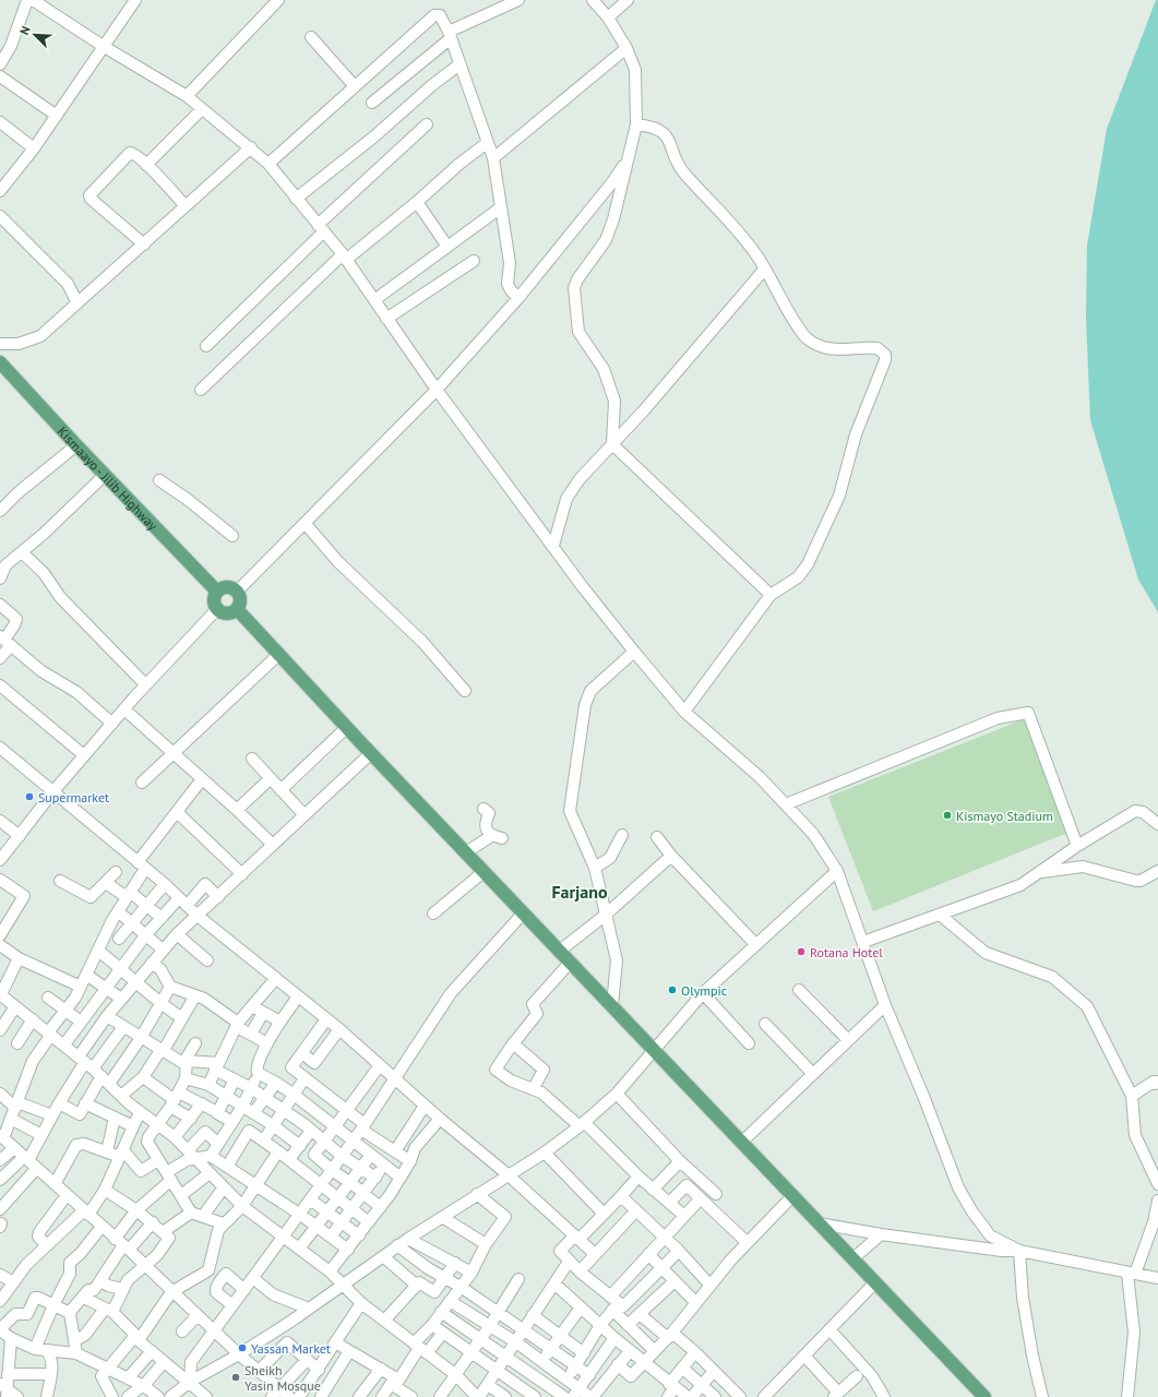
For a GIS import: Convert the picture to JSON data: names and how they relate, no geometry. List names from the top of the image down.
{
  "streets": {
    "main road": ["Kismaayo - Jilib Highway"]
  },
  "districts": ["Farjano"],
  "places": [
    "Supermarket",
    "Kismayo Stadium",
    "Rotana Hotel",
    "Olympic",
    "Yassan Market",
    "Sheikh Yasin Mosque"
  ],
  "north": "top left"
}
